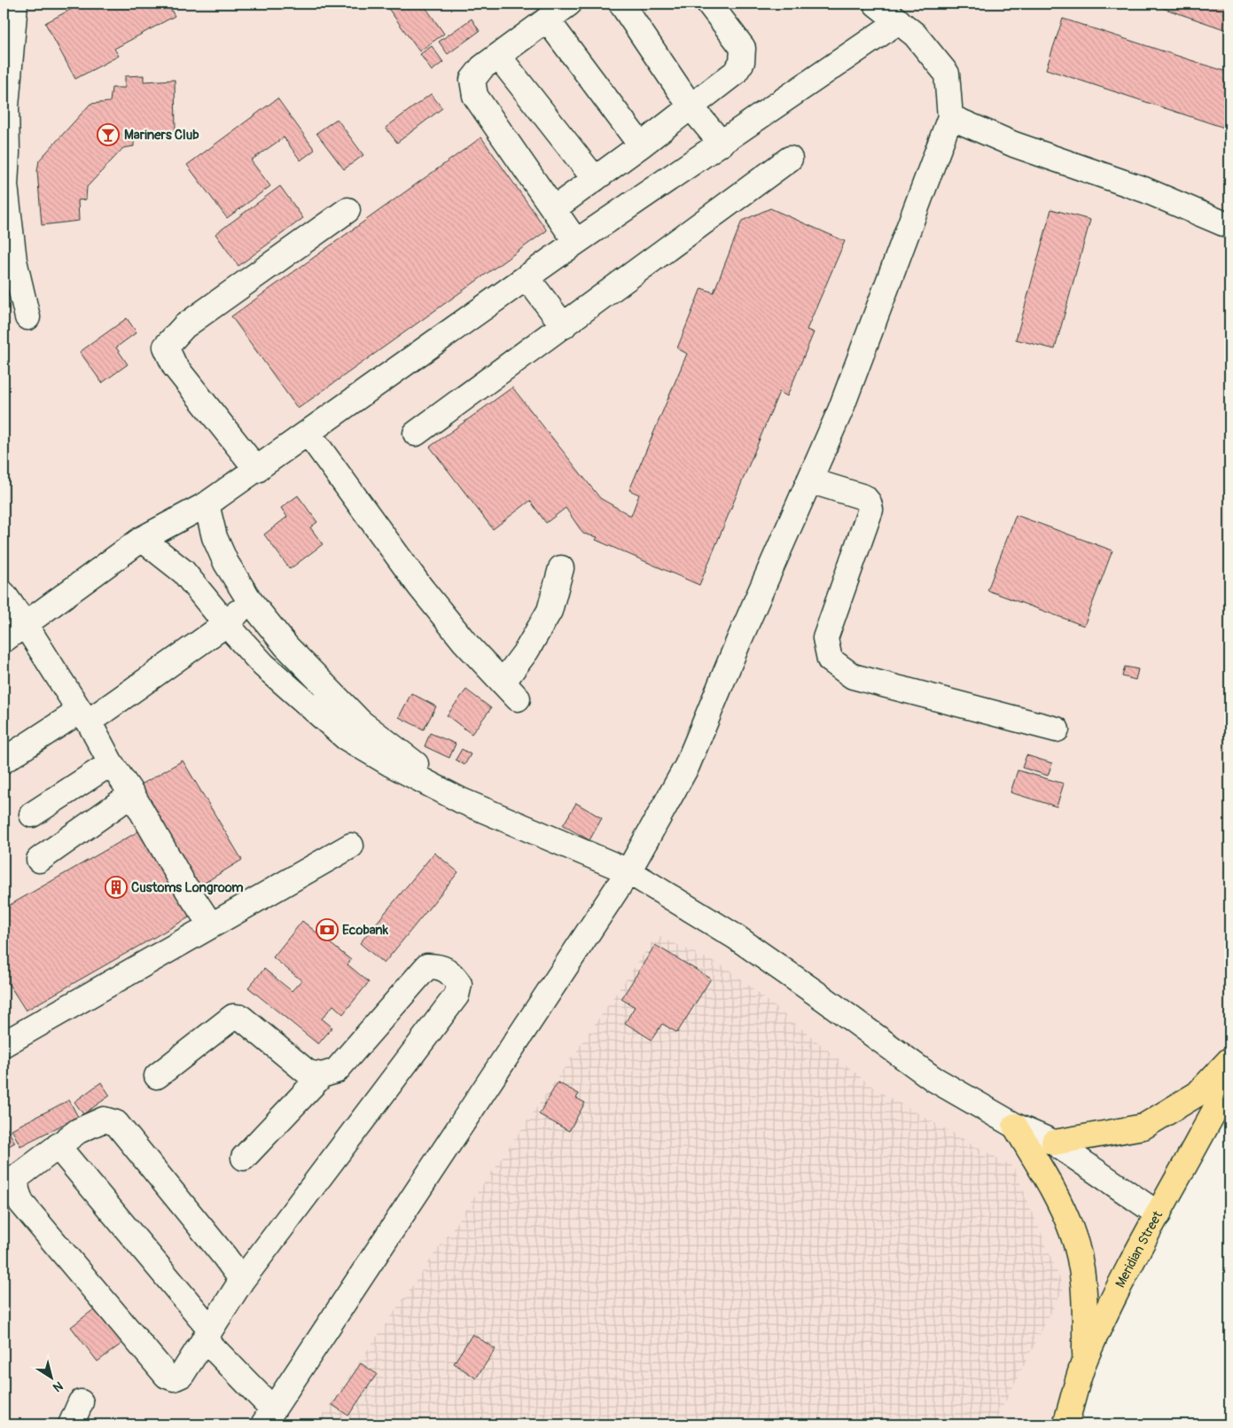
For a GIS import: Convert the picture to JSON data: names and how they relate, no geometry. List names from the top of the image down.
{
  "streets": {
    "main road": ["Meridian Street"]
  },
  "places": {
    "bar": ["Mariners Club"],
    "building": ["Customs Longroom"],
    "bank": ["Ecobank"]
  },
  "north": "bottom right"
}
